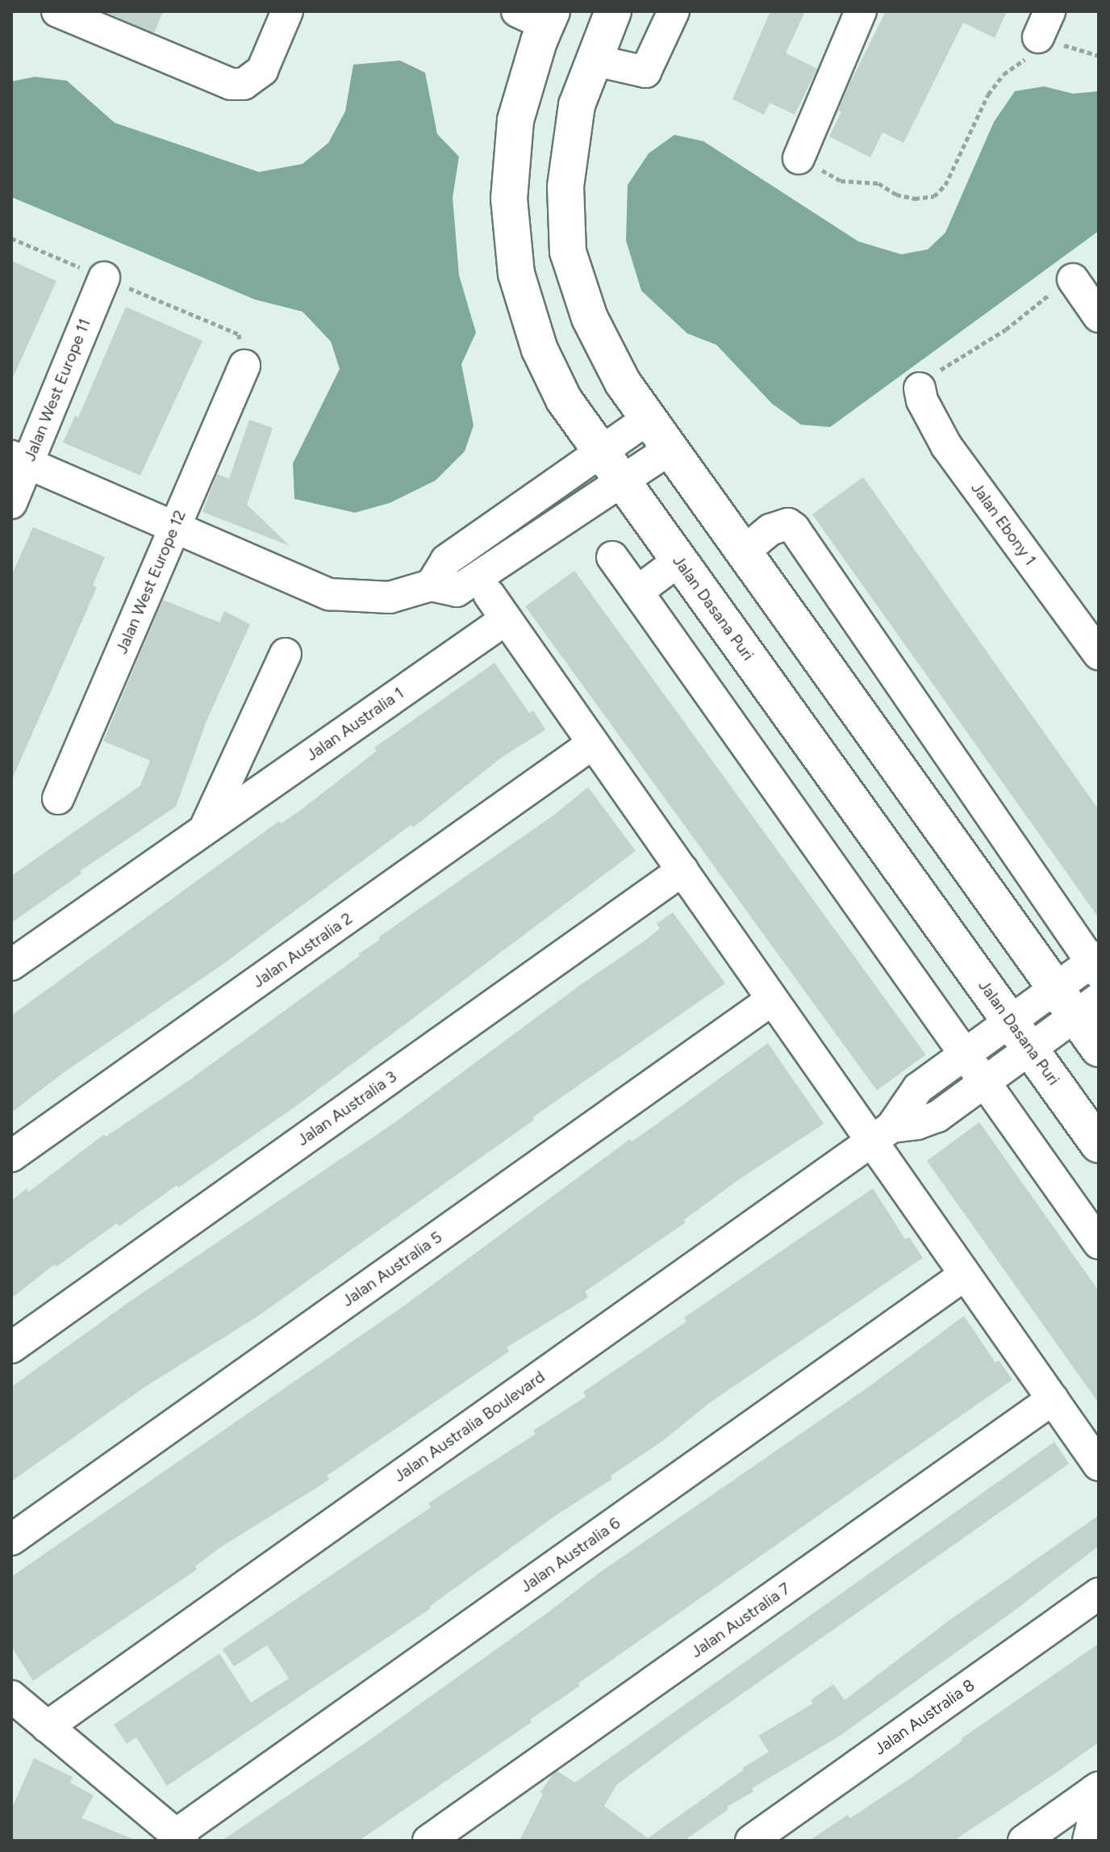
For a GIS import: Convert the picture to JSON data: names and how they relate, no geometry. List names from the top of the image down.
{
  "streets": {
    "main road": ["Jalan Dasana Puri"],
    "street": [
      "Jalan West Europe 11",
      "Jalan Ebony 1",
      "Jalan West Europe 12",
      "Jalan Australia 1",
      "Jalan Australia 2",
      "Jalan Australia 3",
      "Jalan Australia 5",
      "Jalan Australia Boulevard",
      "Jalan Australia 6",
      "Jalan Australia 7",
      "Jalan Australia 8"
    ]
  },
  "crossings": [
    ["Jalan Australia 1", "Jalan Australia 2"]
  ]
}
